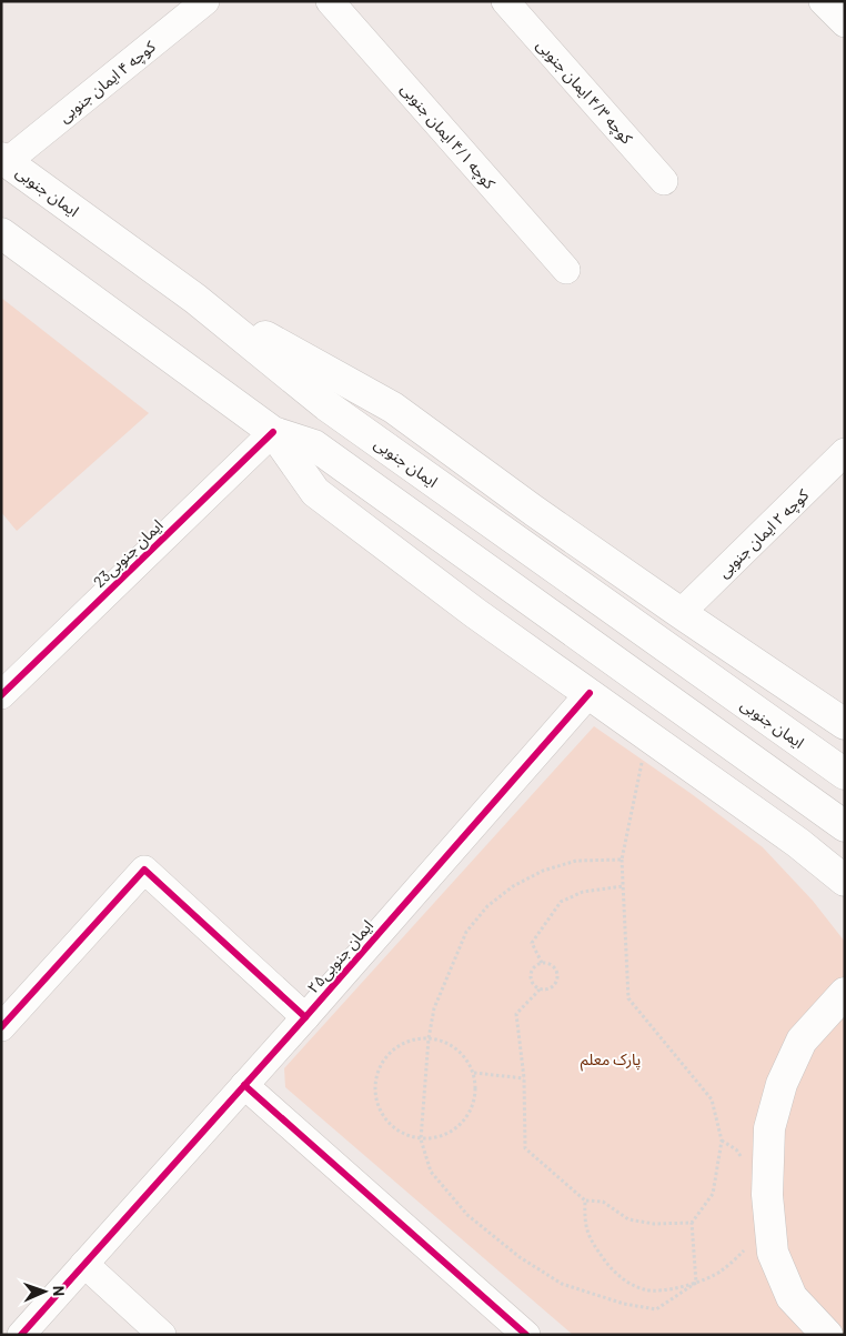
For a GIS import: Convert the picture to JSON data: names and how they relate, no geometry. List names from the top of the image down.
{
  "streets": {
    "main road": ["ایمان جنوبی"],
    "street": [
      "کوچه ۴ ایمان جنوبی",
      "کوچه ۴/۳ ایمان جنوبی",
      "کوچه ۴/۱ ایمان جنوبی",
      "کوچه ۲ ایمان جنوبی",
      "23ایمان جنوبی",
      "ایمان جنوبی۲۵"
    ]
  },
  "crossings": [
    ["کوچه ۴ ایمان جنوبی", "ایمان جنوبی"]
  ],
  "parks": ["پارک معلم"],
  "north": "right"
}
